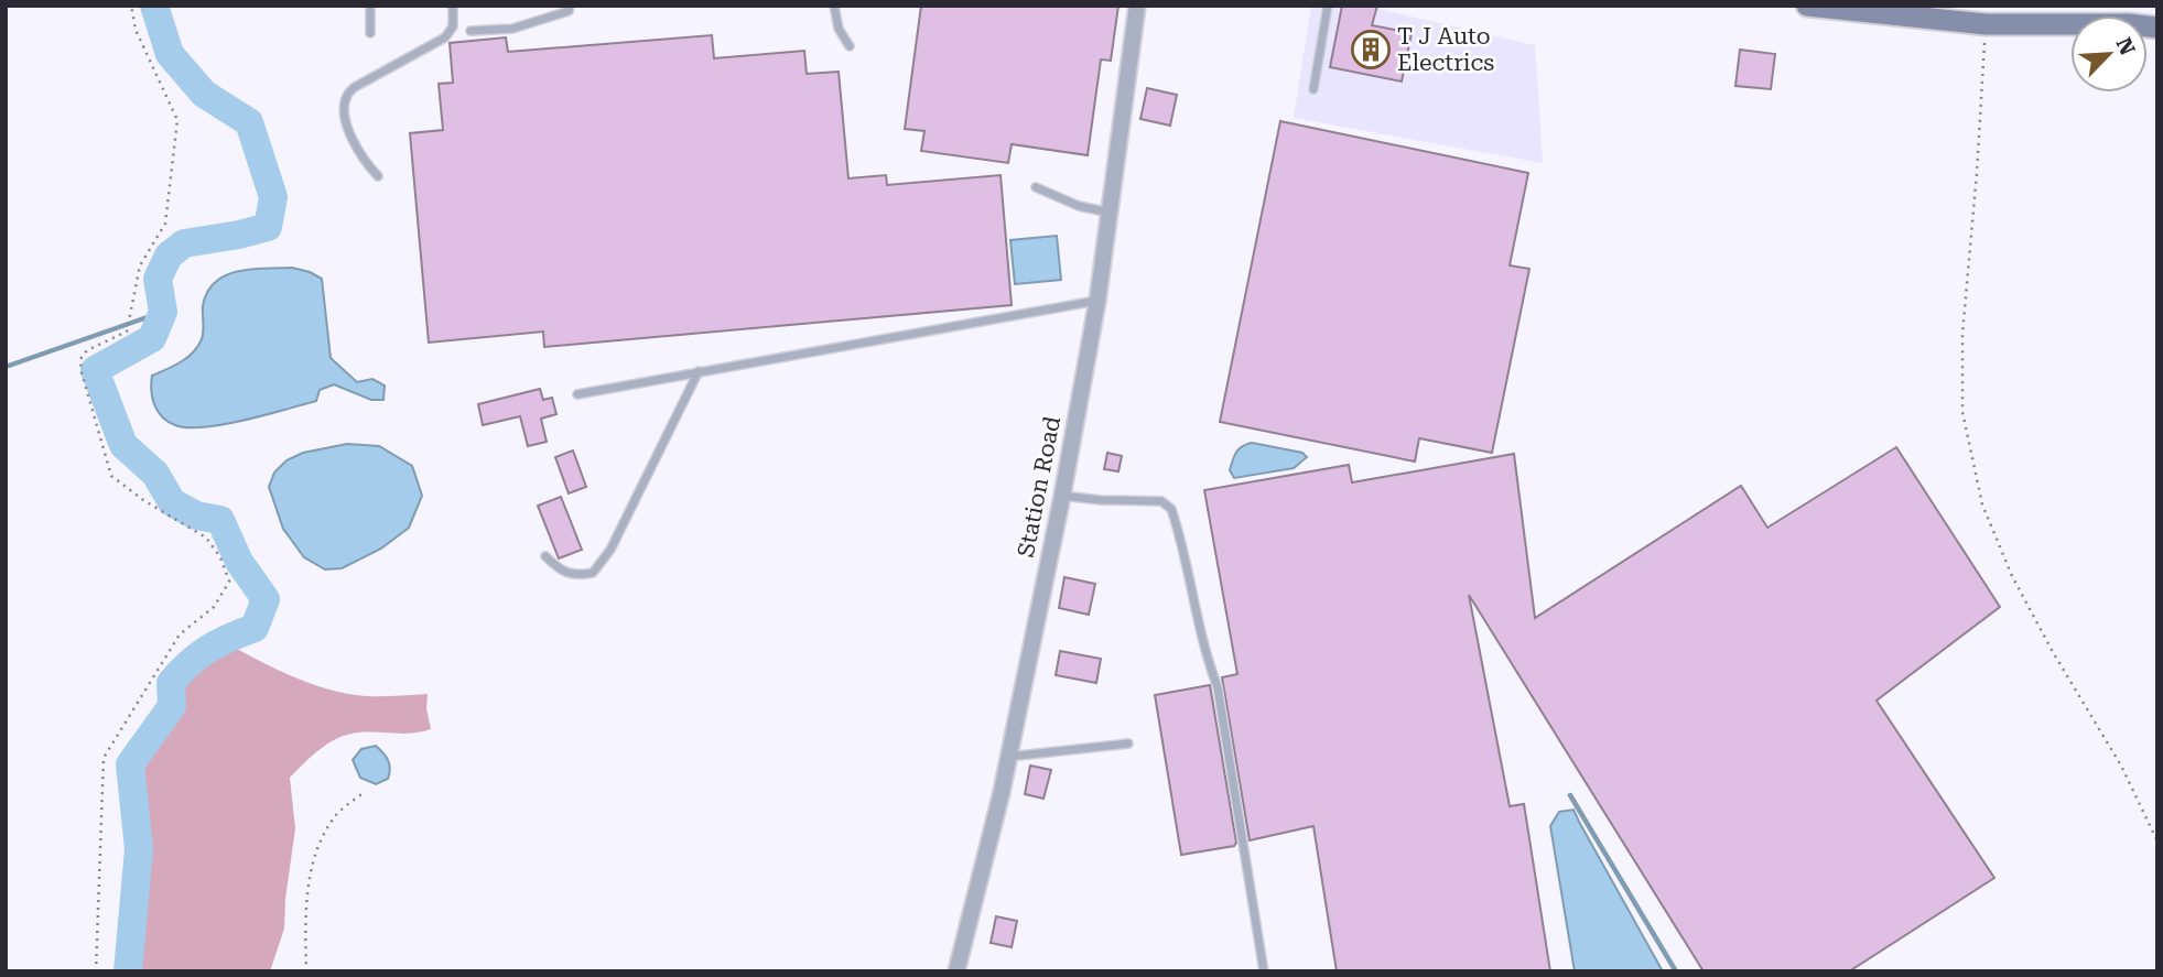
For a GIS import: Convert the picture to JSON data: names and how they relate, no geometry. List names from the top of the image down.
{
  "streets": {
    "street": ["Station Road"]
  },
  "places": {
    "building": ["T J Auto Electrics"]
  },
  "north": "top right"
}
